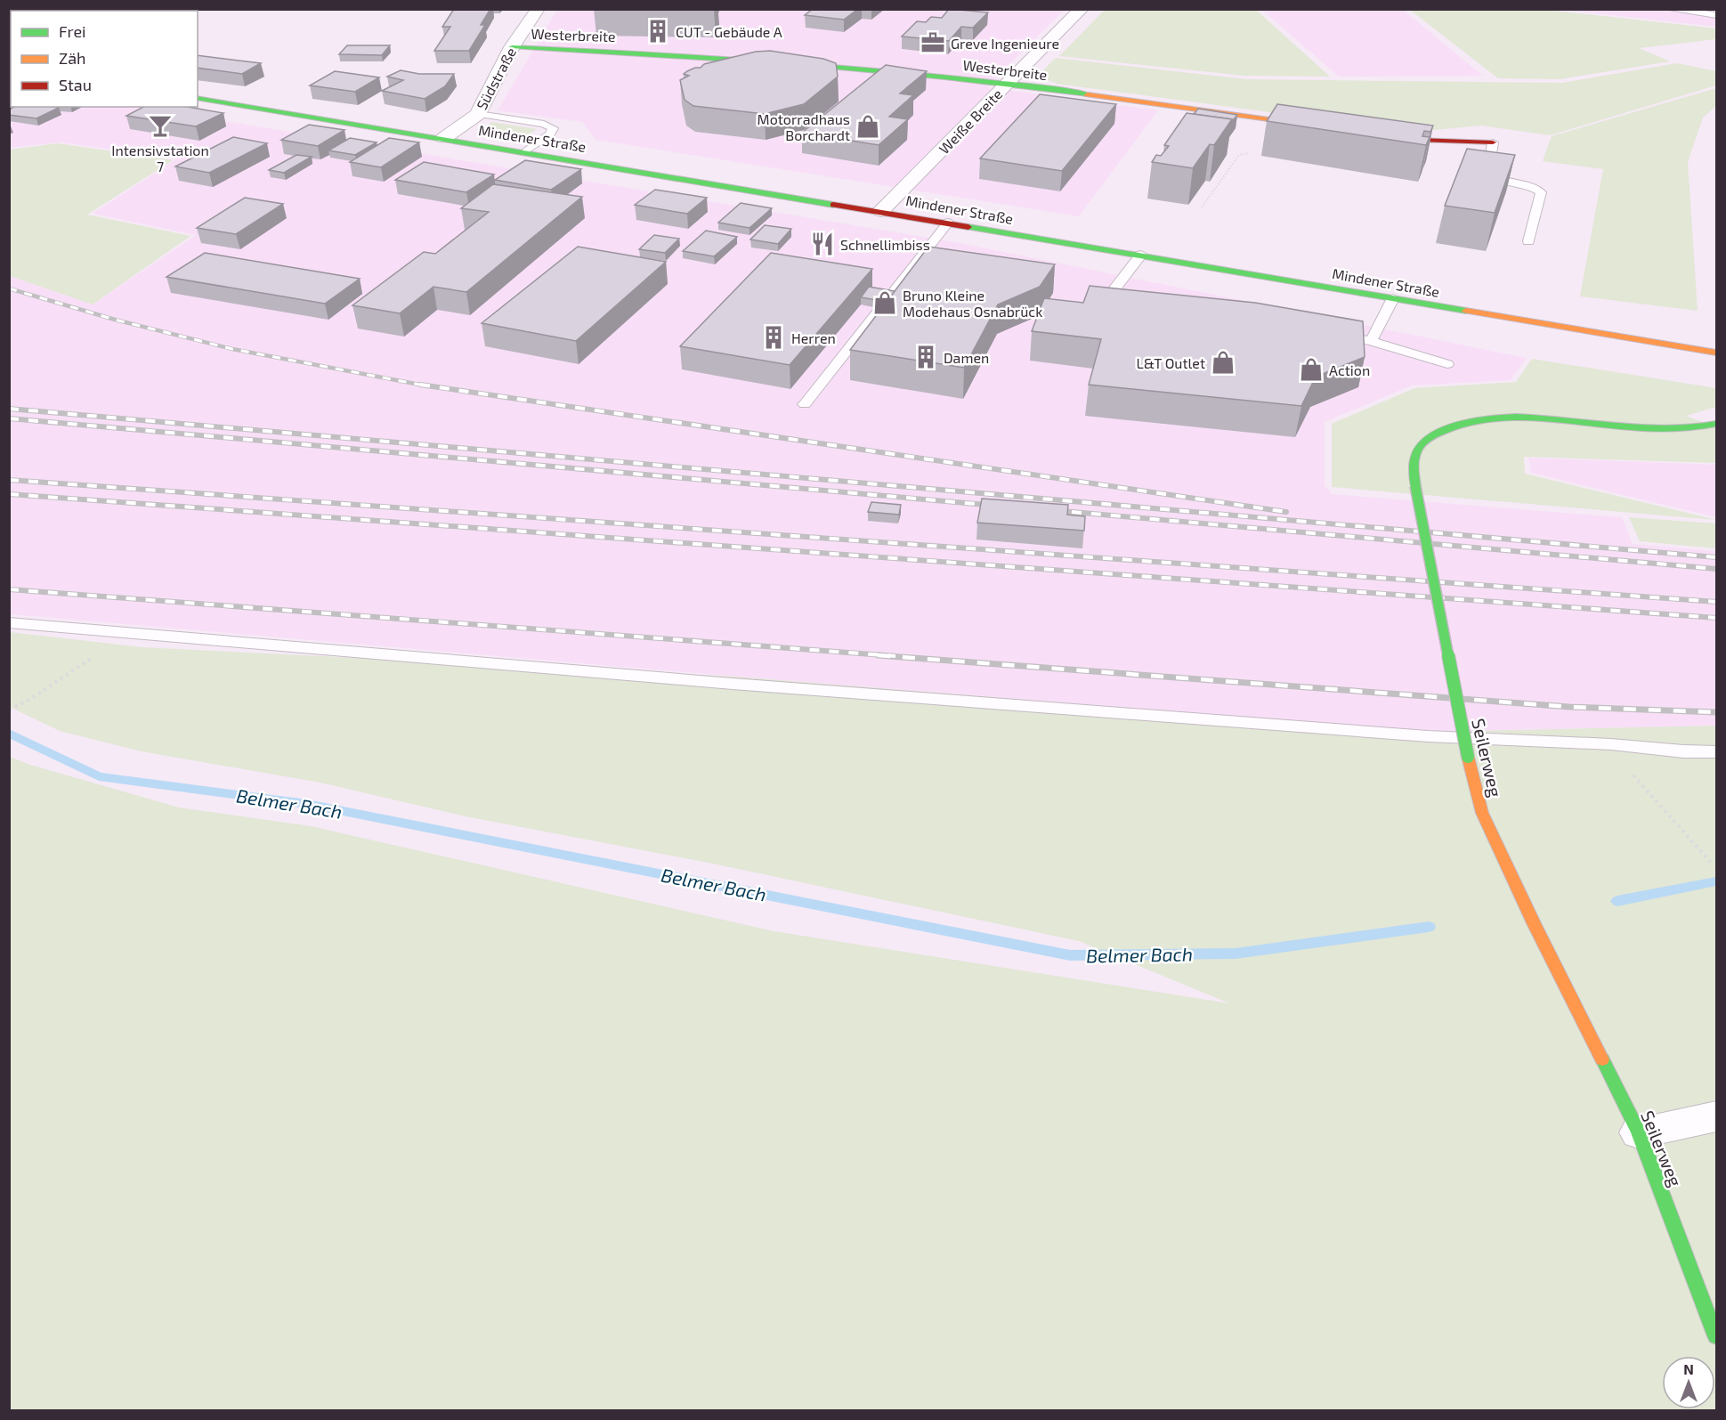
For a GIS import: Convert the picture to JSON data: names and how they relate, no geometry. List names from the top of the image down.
{
  "streets": {
    "street": [
      "Westerbreite",
      "Südstraße",
      "Weiße Breite",
      "Mindener Straße",
      "Seilerweg"
    ]
  },
  "crossings": [
    ["Westerbreite", "Südstraße"],
    ["Westerbreite", "Weiße Breite"],
    ["Südstraße", "Mindener Straße"],
    ["Weiße Breite", "Mindener Straße"]
  ],
  "water": ["Belmer Bach"],
  "places": {
    "building": ["CUT - Gebäude A", "Herren", "Damen"],
    "office": ["Greve Ingenieure"],
    "bar": ["Intensivstation 7"],
    "shop": [
      "Motorradhaus Borchardt",
      "Bruno Kleine Modehaus Osnabrück",
      "L&T Outlet",
      "Action"
    ],
    "restaurant": ["Schnellimbiss"]
  },
  "legend": ["Frei", "Zäh", "Stau"],
  "north": "top"
}
